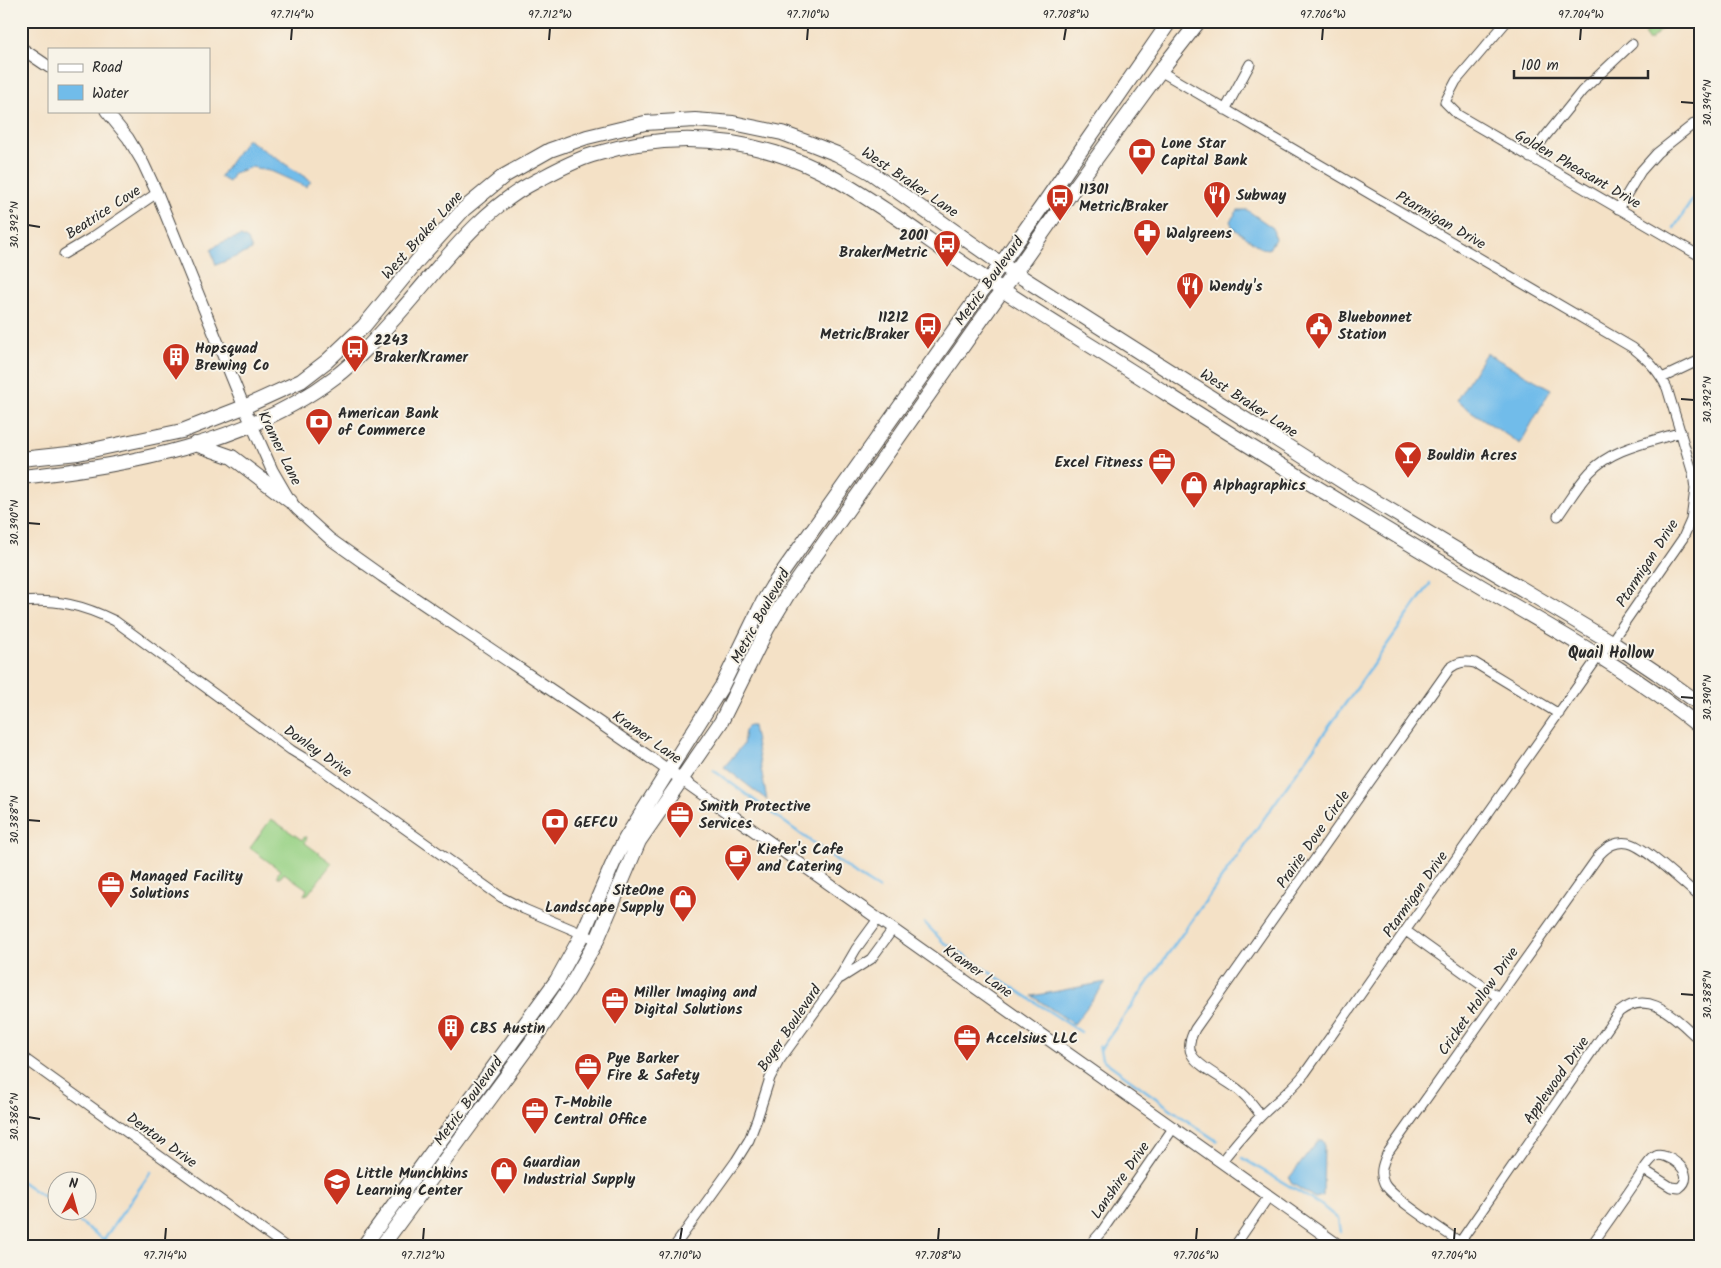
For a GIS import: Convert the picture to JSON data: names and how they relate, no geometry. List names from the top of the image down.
{
  "streets": {
    "main road": ["West Braker Lane", "Metric Boulevard"],
    "street": [
      "Golden Pheasant Drive",
      "Beatrice Cove",
      "Ptarmigan Drive",
      "Kramer Lane",
      "Donley Drive",
      "Prairie Dove Circle",
      "Cricket Hollow Drive",
      "Boyer Boulevard",
      "Applewood Drive",
      "Denton Drive",
      "Lanshire Drive"
    ]
  },
  "crossings": [
    ["West Braker Lane", "Ptarmigan Drive"],
    ["West Braker Lane", "Metric Boulevard"],
    ["West Braker Lane", "Kramer Lane"],
    ["Beatrice Cove", "Kramer Lane"],
    ["Ptarmigan Drive", "Metric Boulevard"],
    ["Ptarmigan Drive", "Kramer Lane"],
    ["Ptarmigan Drive", "Prairie Dove Circle"],
    ["Metric Boulevard", "Kramer Lane"],
    ["Metric Boulevard", "Donley Drive"],
    ["Kramer Lane", "Boyer Boulevard"],
    ["Kramer Lane", "Lanshire Drive"],
    ["Cricket Hollow Drive", "Applewood Drive"]
  ],
  "districts": ["Quail Hollow"],
  "places": {
    "bank": ["Lone Star Capital Bank", "American Bank of Commerce", "GEFCU"],
    "restaurant": ["Subway", "Wendy's"],
    "bus stop": [
      "11301 Metric/Braker",
      "2001 Braker/Metric",
      "11212 Metric/Braker",
      "2243 Braker/Kramer"
    ],
    "pharmacy": ["Walgreens"],
    "public building": ["Bluebonnet Station"],
    "building": ["Hopsquad Brewing Co", "CBS Austin"],
    "bar": ["Bouldin Acres"],
    "office": [
      "Excel Fitness",
      "Smith Protective Services",
      "Managed Facility Solutions",
      "Miller Imaging and Digital Solutions",
      "Accelsius LLC",
      "Pye Barker Fire & Safety",
      "T-Mobile Central Office"
    ],
    "shop": ["Alphagraphics", "SiteOne Landscape Supply", "Guardian Industrial Supply"],
    "cafe": ["Kiefer's Cafe and Catering"],
    "school or university": ["Little Munchkins Learning Center"]
  },
  "legend": ["Road", "Water"],
  "scale_bar": "100 m",
  "north": "top",
  "coordinates": [
    "97.714°W",
    "97.712°W",
    "97.710°W",
    "97.708°W",
    "97.706°W",
    "97.704°W",
    "30.394°N",
    "30.392°N",
    "30.390°N",
    "30.388°N",
    "30.386°N"
  ]
}
